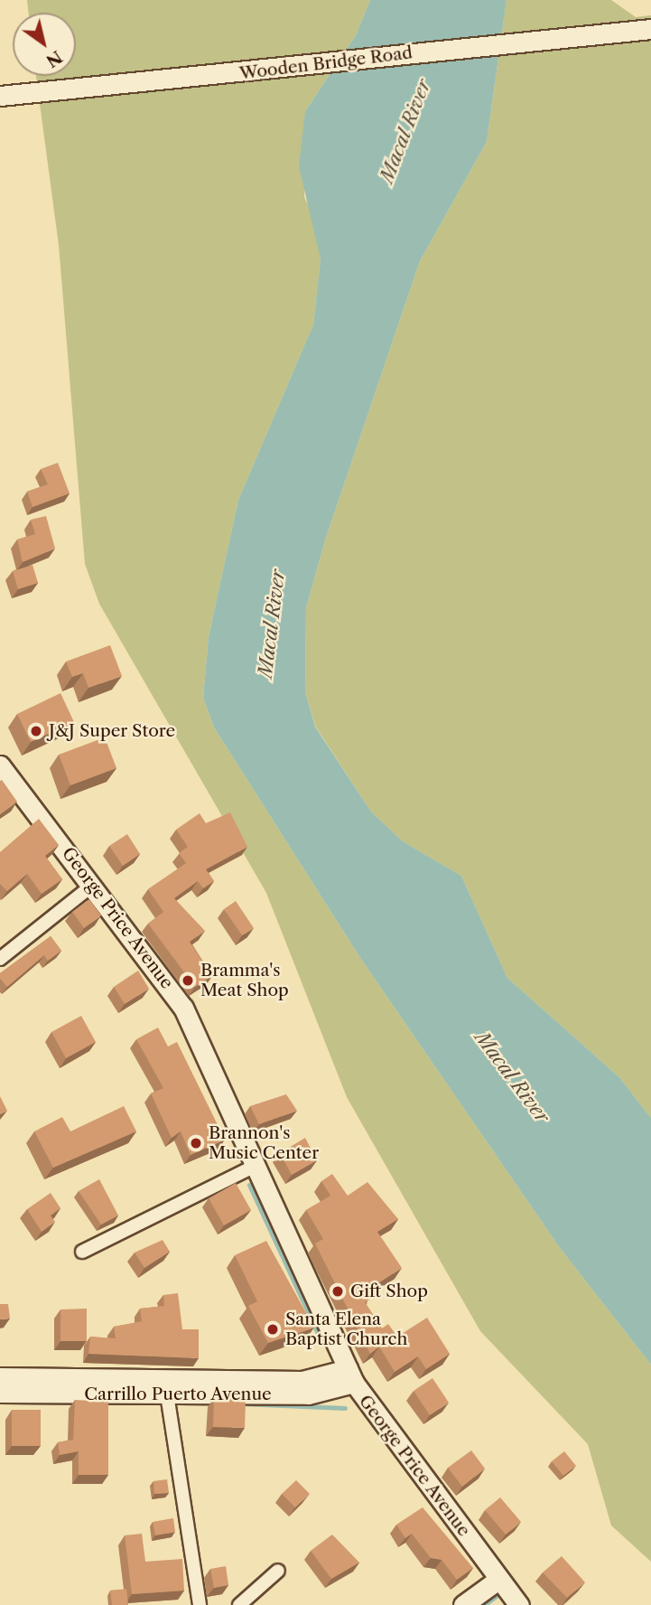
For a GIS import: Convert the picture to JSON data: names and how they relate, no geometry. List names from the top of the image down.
{
  "streets": {
    "main road": ["Wooden Bridge Road", "George Price Avenue", "Carrillo Puerto Avenue"]
  },
  "crossings": [
    ["George Price Avenue", "Carrillo Puerto Avenue"]
  ],
  "water": ["Macal River"],
  "places": [
    "J&J Super Store",
    "Bramma's Meat Shop",
    "Brannon's Music Center",
    "Gift Shop",
    "Santa Elena Baptist Church"
  ],
  "north": "bottom right"
}
